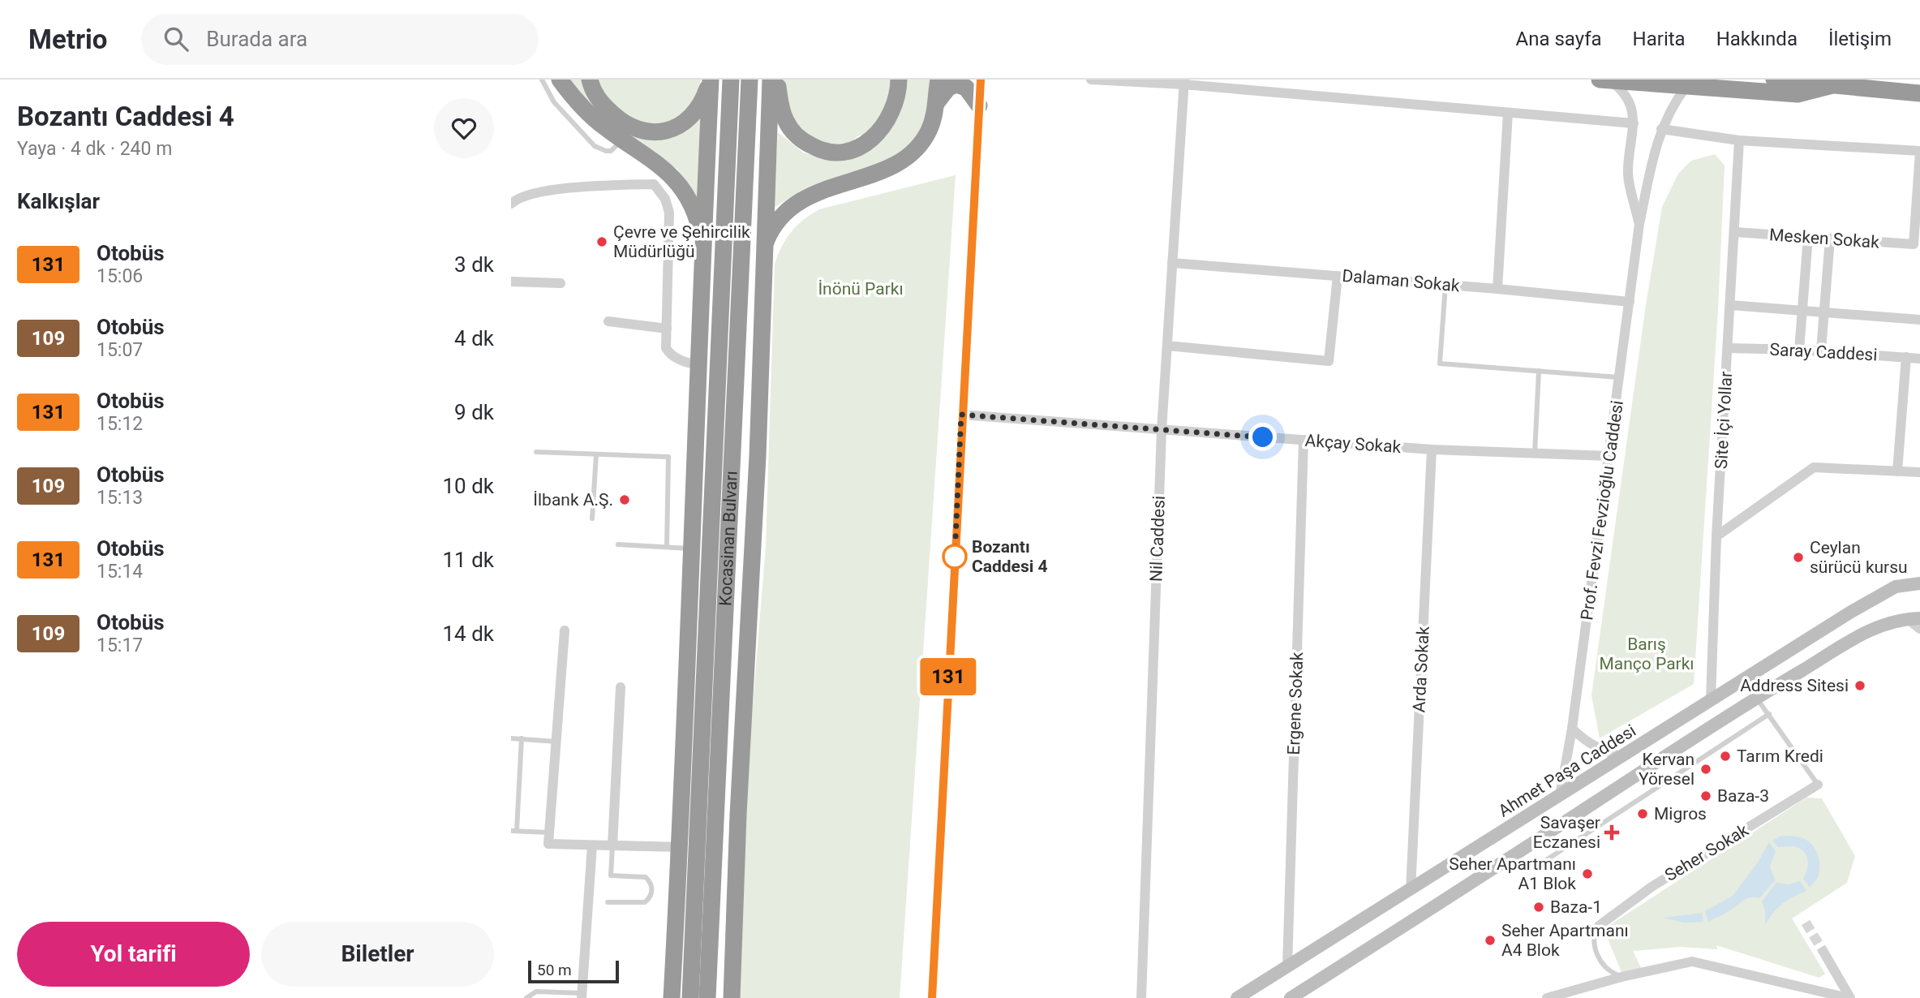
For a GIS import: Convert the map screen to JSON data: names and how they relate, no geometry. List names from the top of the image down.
{
  "streets": {
    "highway": ["Kocasinan Bulvarı"],
    "street": [
      "Mesken Sokak",
      "Dalaman Sokak",
      "Saray Caddesi",
      "Site İçi Yollar",
      "Akçay Sokak",
      "Prof. Fevzi Fevzioğlu Caddesi",
      "Nil Caddesi",
      "Arda Sokak",
      "Ergene Sokak",
      "Ahmet Paşa Caddesi",
      "Seher Sokak"
    ]
  },
  "crossings": [
    ["Mesken Sokak", "Site İçi Yollar"],
    ["Dalaman Sokak", "Prof. Fevzi Fevzioğlu Caddesi"],
    ["Dalaman Sokak", "Nil Caddesi"],
    ["Saray Caddesi", "Site İçi Yollar"],
    ["Site İçi Yollar", "Ahmet Paşa Caddesi"],
    ["Akçay Sokak", "Prof. Fevzi Fevzioğlu Caddesi"],
    ["Akçay Sokak", "Nil Caddesi"],
    ["Akçay Sokak", "Arda Sokak"],
    ["Akçay Sokak", "Ergene Sokak"],
    ["Prof. Fevzi Fevzioğlu Caddesi", "Ahmet Paşa Caddesi"],
    ["Arda Sokak", "Ahmet Paşa Caddesi"],
    ["Ergene Sokak", "Ahmet Paşa Caddesi"]
  ],
  "parks": ["İnönü Parkı", "Barış Manço Parkı"],
  "places": {
    "other": [
      "Çevre ve Şehircilik Müdürlüğü",
      "İlbank A.Ş.",
      "Bozantı Caddesi 4",
      "Ceylan sürücü kursu",
      "Address Sitesi",
      "Tarım Kredi",
      "Kervan Yöresel",
      "Baza-3",
      "Migros",
      "Seher Apartmanı A1 Blok",
      "Baza-1",
      "Seher Apartmanı A4 Blok"
    ],
    "health": ["Savaşer Eczanesi"]
  },
  "lines": ["bus line 131"],
  "scale_bar": "50 m",
  "page": {
    "header": "Metrio",
    "search": "Burada ara",
    "nav": [
      "Ana sayfa",
      "Harita",
      "Hakkında",
      "İletişim"
    ],
    "heading": [
      ["Bozantı Caddesi 4", "Yaya · 4 dk · 240 m"],
      "Kalkışlar"
    ],
    "on_map": "131",
    "list": [
      {
        "mark": "131",
        "name": "Otobüs",
        "note": "15:06",
        "value": "3 dk"
      },
      {
        "mark": "109",
        "name": "Otobüs",
        "note": "15:07",
        "value": "4 dk"
      },
      {
        "mark": "131",
        "name": "Otobüs",
        "note": "15:12",
        "value": "9 dk"
      },
      {
        "mark": "109",
        "name": "Otobüs",
        "note": "15:13",
        "value": "10 dk"
      },
      {
        "mark": "131",
        "name": "Otobüs",
        "note": "15:14",
        "value": "11 dk"
      },
      {
        "mark": "109",
        "name": "Otobüs",
        "note": "15:17",
        "value": "14 dk"
      }
    ],
    "buttons": ["Yol tarifi", "Biletler"],
    "scale": "50 m"
  }
}
